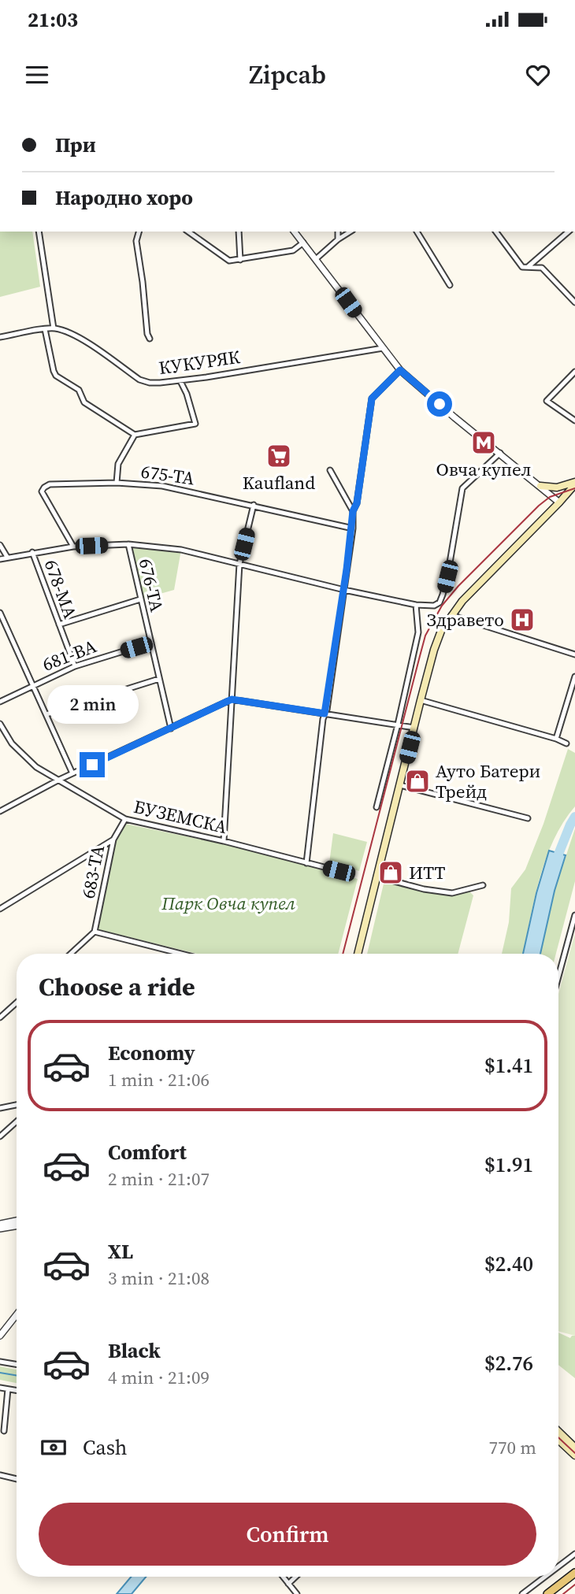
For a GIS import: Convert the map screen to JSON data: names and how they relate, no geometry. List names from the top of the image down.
{
  "streets": {
    "street": [
      "КУКУРЯК",
      "675-ТА",
      "676-ТА",
      "678-МА",
      "681-ВА",
      "БУЗЕМСКА",
      "683-ТА"
    ]
  },
  "crossings": [
    ["676-ТА", "681-ВА"],
    ["678-МА", "681-ВА"],
    ["БУЗЕМСКА", "683-ТА"]
  ],
  "parks": ["Парк Овча купел"],
  "places": {
    "metro station": ["Овча купел"],
    "supermarket": ["Kaufland"],
    "hospital": ["Здравето"],
    "shop": ["Ауто Батери Трейд", "ИТТ"]
  },
  "page": {
    "status": "21:03",
    "header": "Zipcab",
    "banner": ["При", "Народно хоро"],
    "bubble": "2 min",
    "heading": "Choose a ride",
    "list": [
      {
        "name": "Economy",
        "note": "1 min · 21:06",
        "value": "$1.41"
      },
      {
        "name": "Comfort",
        "note": "2 min · 21:07",
        "value": "$1.91"
      },
      {
        "name": "XL",
        "note": "3 min · 21:08",
        "value": "$2.40"
      },
      {
        "name": "Black",
        "note": "4 min · 21:09",
        "value": "$2.76"
      }
    ],
    "pay": ["Cash", "770 m"],
    "buttons": "Confirm"
  }
}
